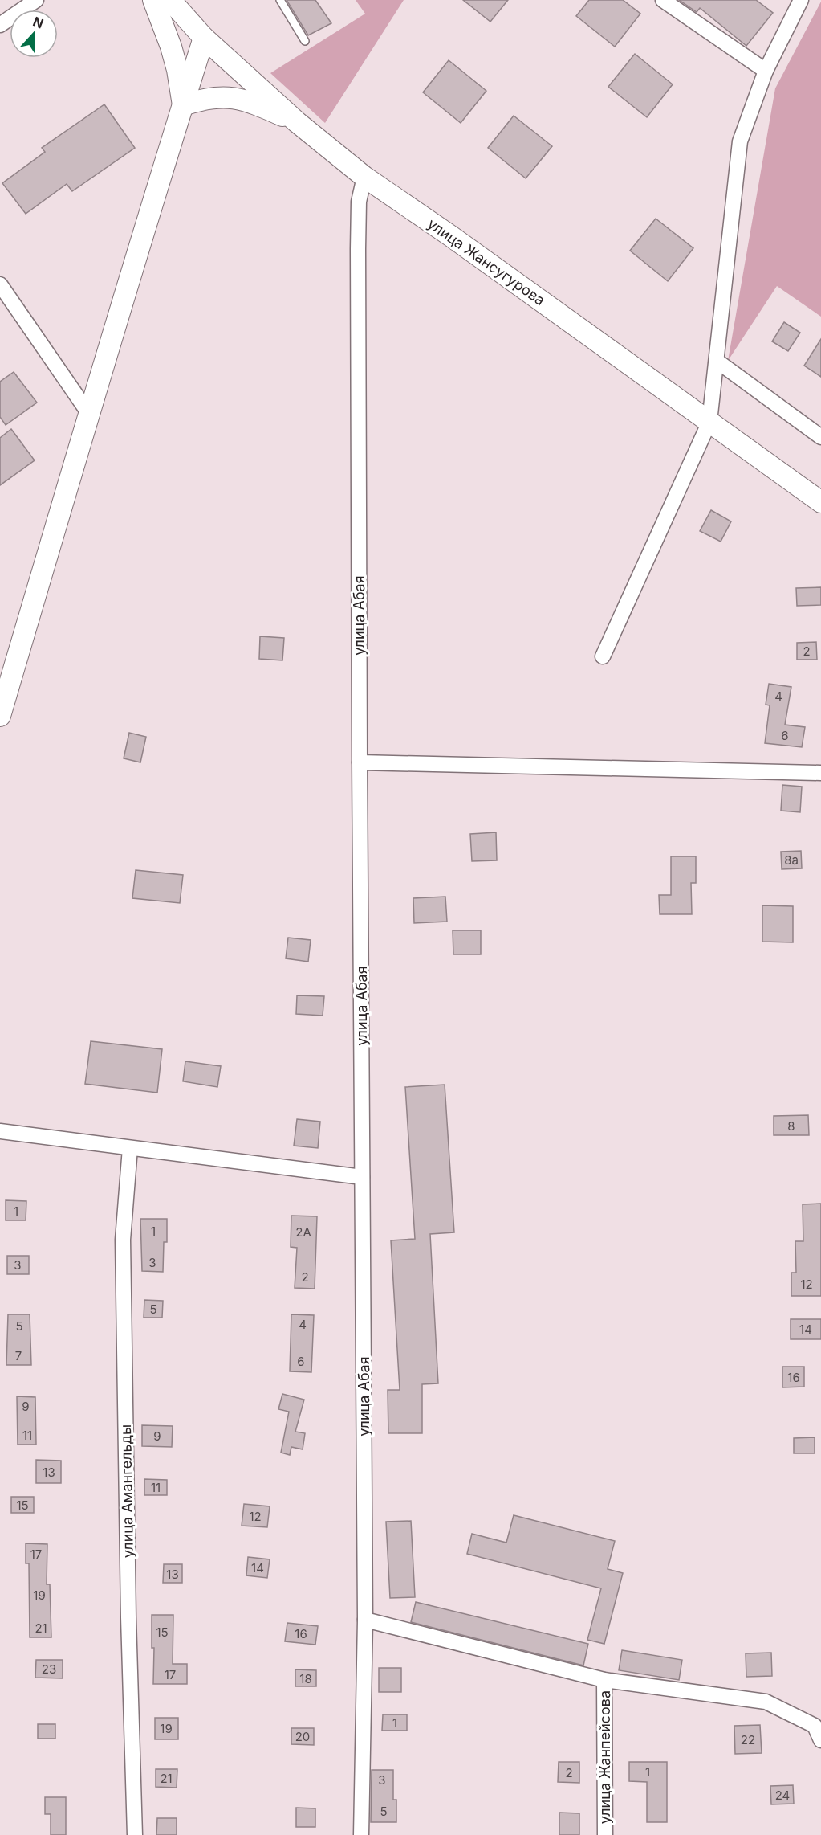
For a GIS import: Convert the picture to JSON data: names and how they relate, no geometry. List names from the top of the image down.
{
  "streets": {
    "main road": ["улица Жансугурова"],
    "street": ["улица Абая", "улица Амангельды", "улица Жанпейсова"]
  },
  "crossings": [
    ["улица Жансугурова", "улица Абая"]
  ],
  "house_numbers": [
    "2",
    "4",
    "6",
    "8а",
    "8",
    "1",
    "1",
    "2А",
    "3",
    "3",
    "2",
    "12",
    "5",
    "4",
    "5",
    "14",
    "7",
    "6",
    "16",
    "9",
    "11",
    "9",
    "13",
    "11",
    "15",
    "12",
    "17",
    "14",
    "13",
    "19",
    "21",
    "15",
    "16",
    "23",
    "17",
    "18",
    "1",
    "19",
    "20",
    "22",
    "1",
    "2",
    "21",
    "3",
    "24",
    "5"
  ],
  "north": "top"
}
